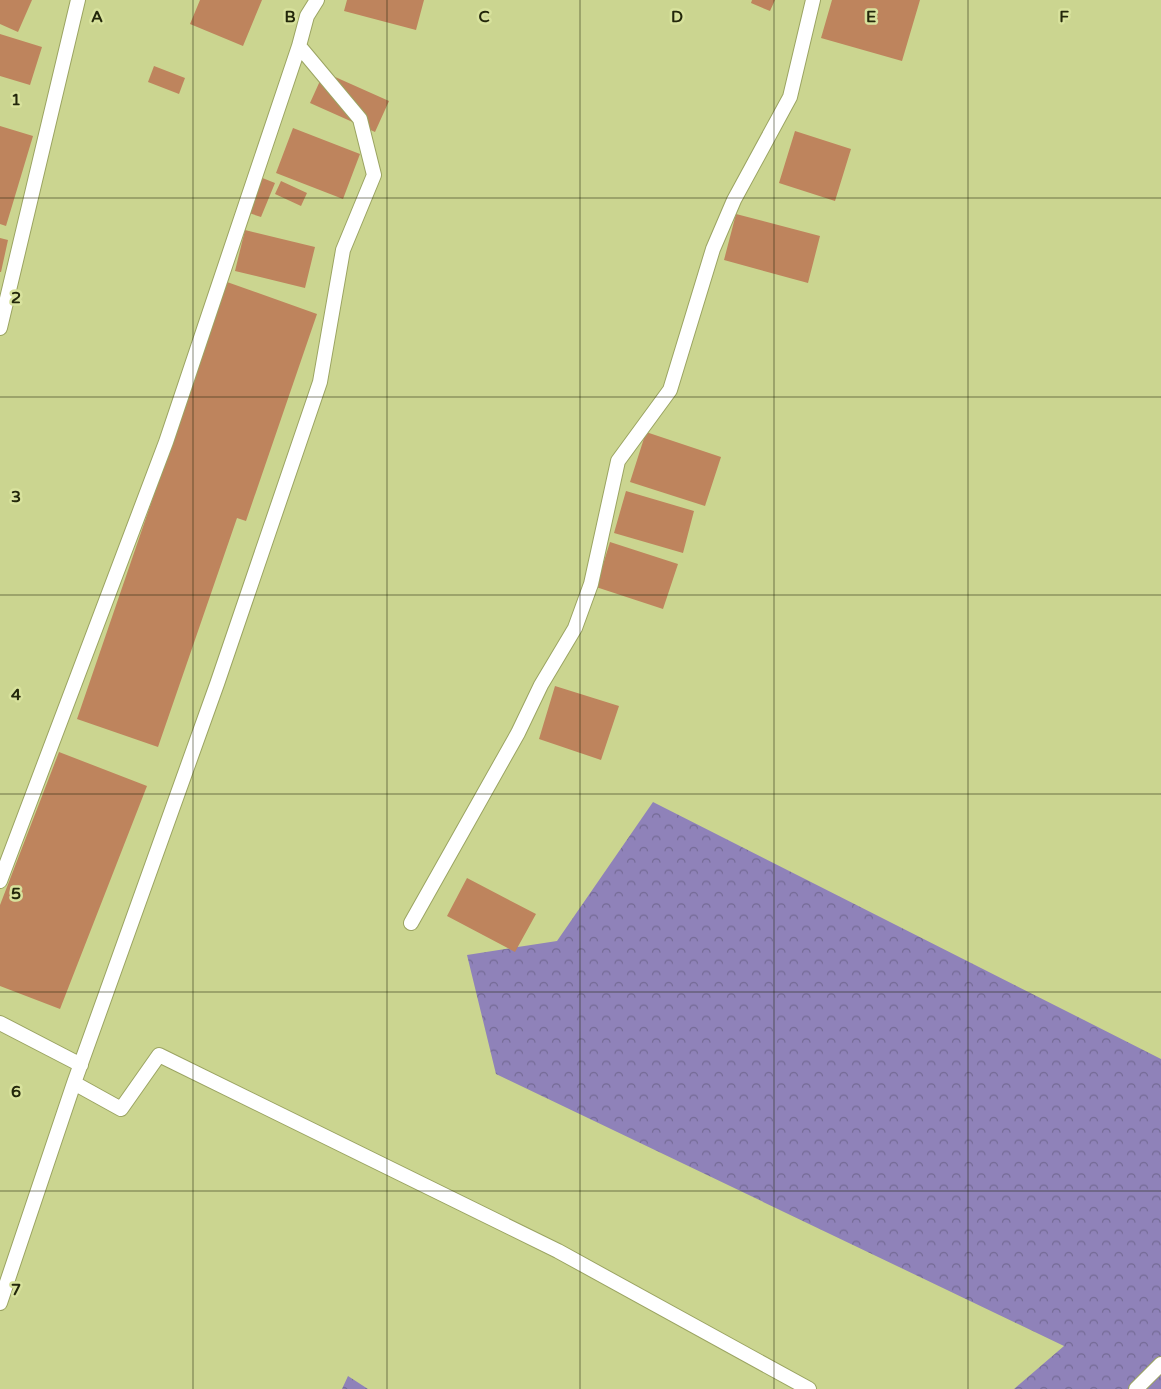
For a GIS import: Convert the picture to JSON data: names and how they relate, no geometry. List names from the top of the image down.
{
  "grid": {
    "columns": [
      "A",
      "B",
      "C",
      "D",
      "E",
      "F"
    ],
    "rows": [
      "1",
      "2",
      "3",
      "4",
      "5",
      "6",
      "7"
    ]
  }
}
